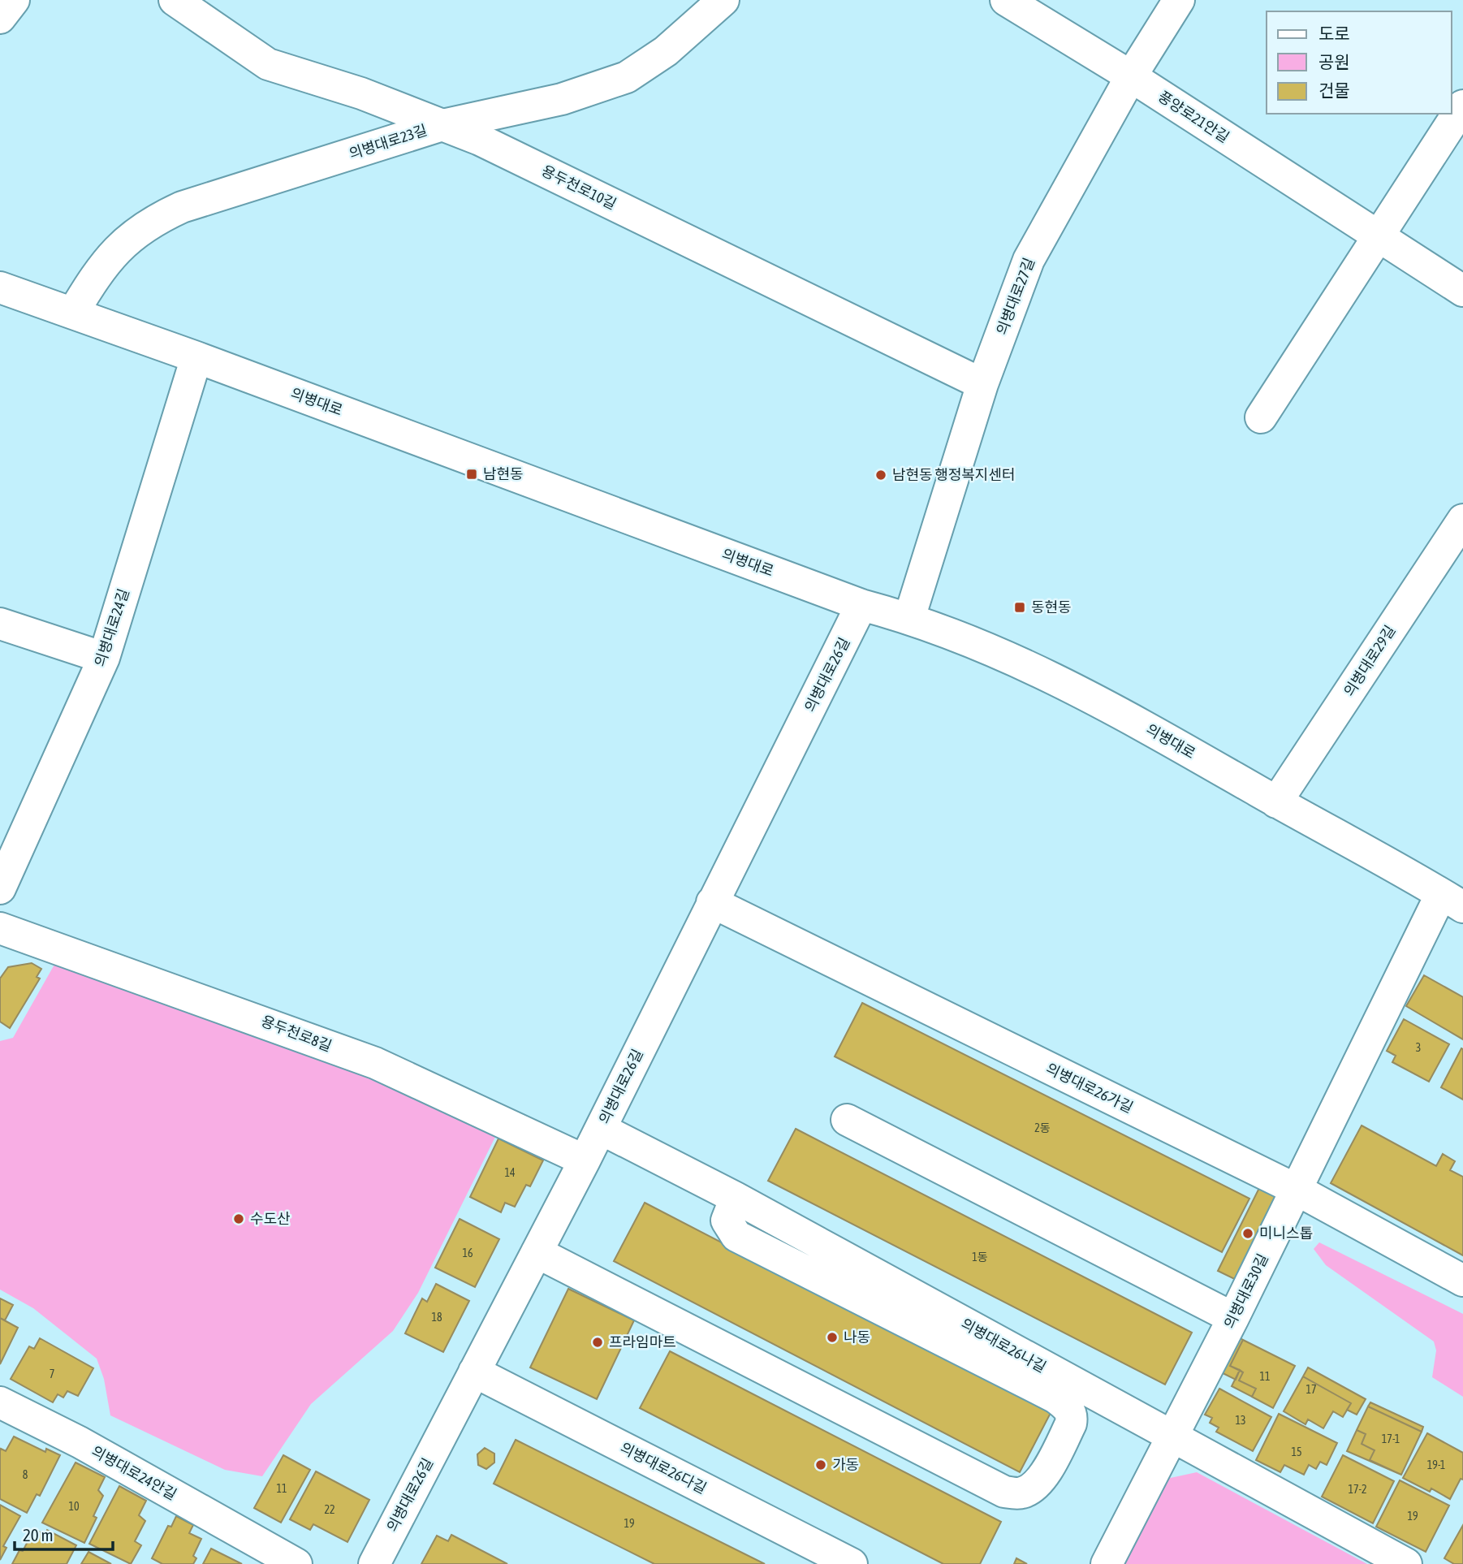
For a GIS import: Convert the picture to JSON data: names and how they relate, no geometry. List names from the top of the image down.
{
  "streets": {
    "street": [
      "풍양로21안길",
      "의병대로23길",
      "용두천로10길",
      "의병대로27길",
      "의병대로",
      "의병대로24길",
      "의병대로29길",
      "의병대로26길",
      "용두천로8길",
      "의병대로26가길",
      "의병대로30길",
      "의병대로26나길",
      "의병대로26다길",
      "의병대로24안길"
    ]
  },
  "crossings": [
    ["풍양로21안길", "의병대로27길"],
    ["의병대로23길", "용두천로10길"],
    ["의병대로23길", "의병대로"],
    ["용두천로10길", "의병대로27길"],
    ["의병대로27길", "의병대로"],
    ["의병대로", "의병대로24길"],
    ["의병대로", "의병대로29길"],
    ["의병대로", "의병대로26길"],
    ["의병대로", "의병대로30길"],
    ["의병대로26길", "용두천로8길"],
    ["의병대로26길", "의병대로26가길"],
    ["의병대로26길", "의병대로26나길"],
    ["의병대로26길", "의병대로26다길"],
    ["의병대로26가길", "의병대로30길"],
    ["의병대로30길", "의병대로26나길"]
  ],
  "places": {
    "transit": ["남현동", "동현동"],
    "other": [
      "남현동 행정복지센터",
      "수도산",
      "미니스톱",
      "나동",
      "프라임마트",
      "가동"
    ]
  },
  "house_numbers": [
    "3",
    "2동",
    "14",
    "16",
    "1동",
    "18",
    "7",
    "11",
    "17",
    "13",
    "17-1",
    "15",
    "19-1",
    "8",
    "11",
    "17-2",
    "10",
    "22",
    "19",
    "19"
  ],
  "legend": ["도로", "공원", "건물"],
  "scale_bar": "20 m"
}
